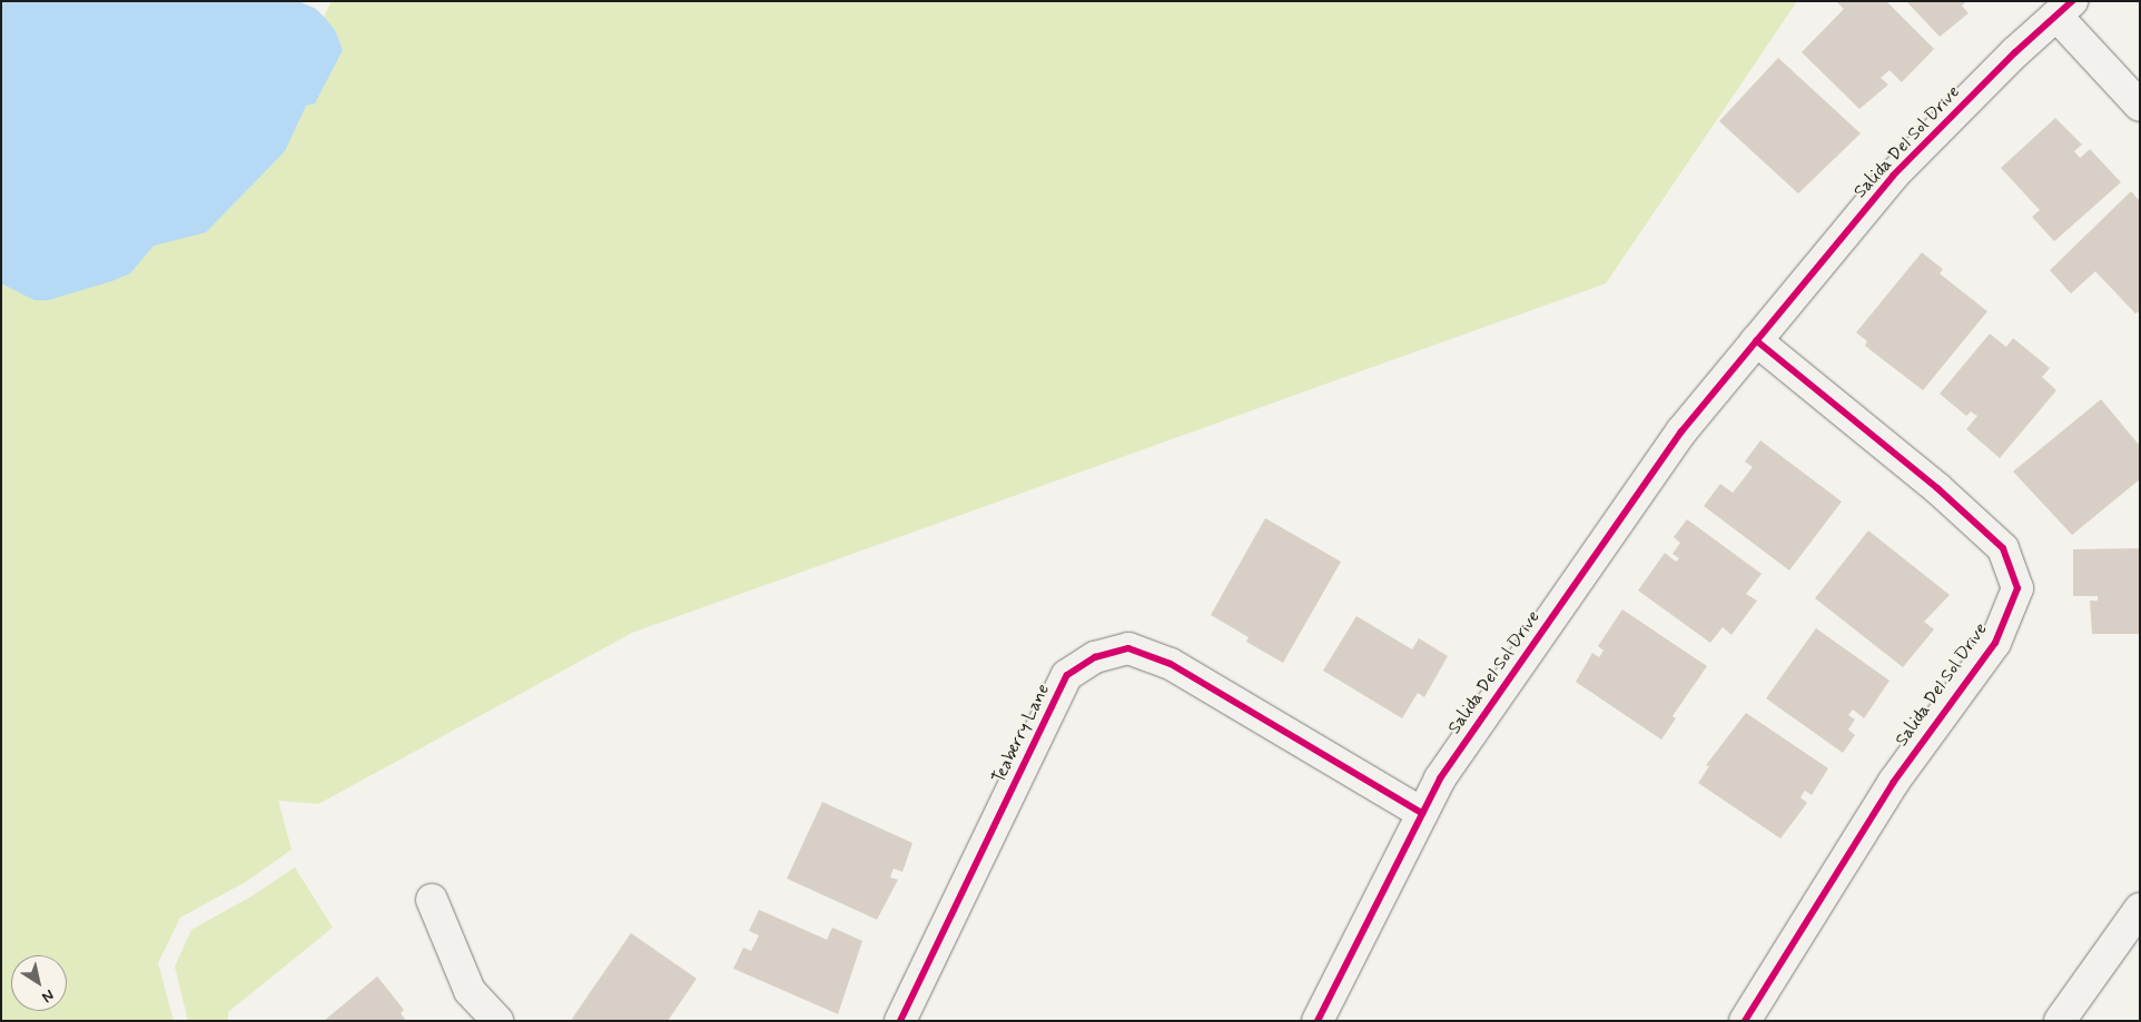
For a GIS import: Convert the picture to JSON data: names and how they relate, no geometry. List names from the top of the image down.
{
  "streets": {
    "street": ["Salida Del Sol Drive", "Teaberry Lane"]
  },
  "crossings": [
    ["Salida Del Sol Drive", "Teaberry Lane"]
  ],
  "north": "bottom right"
}
